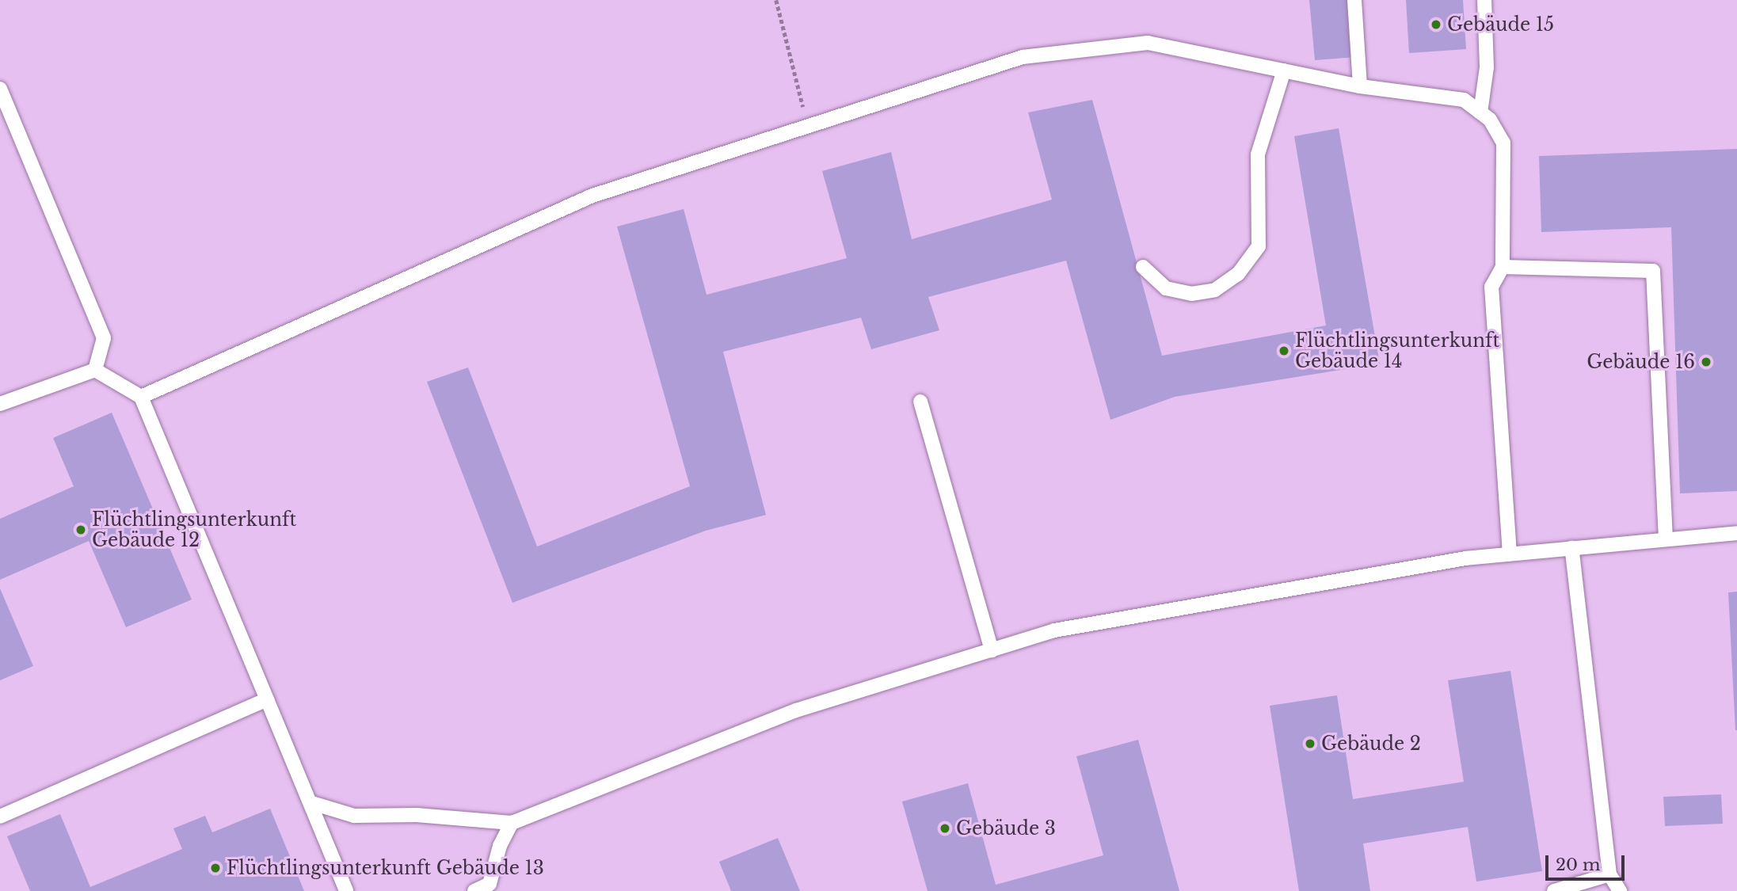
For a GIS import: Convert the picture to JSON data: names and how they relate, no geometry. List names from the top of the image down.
{
  "places": [
    "Gebäude 15",
    "Flüchtlingsunterkunft Gebäude 14",
    "Gebäude 16",
    "Flüchtlingsunterkunft Gebäude 12",
    "Gebäude 2",
    "Gebäude 3",
    "Flüchtlingsunterkunft Gebäude 13"
  ],
  "scale_bar": "20 m"
}
